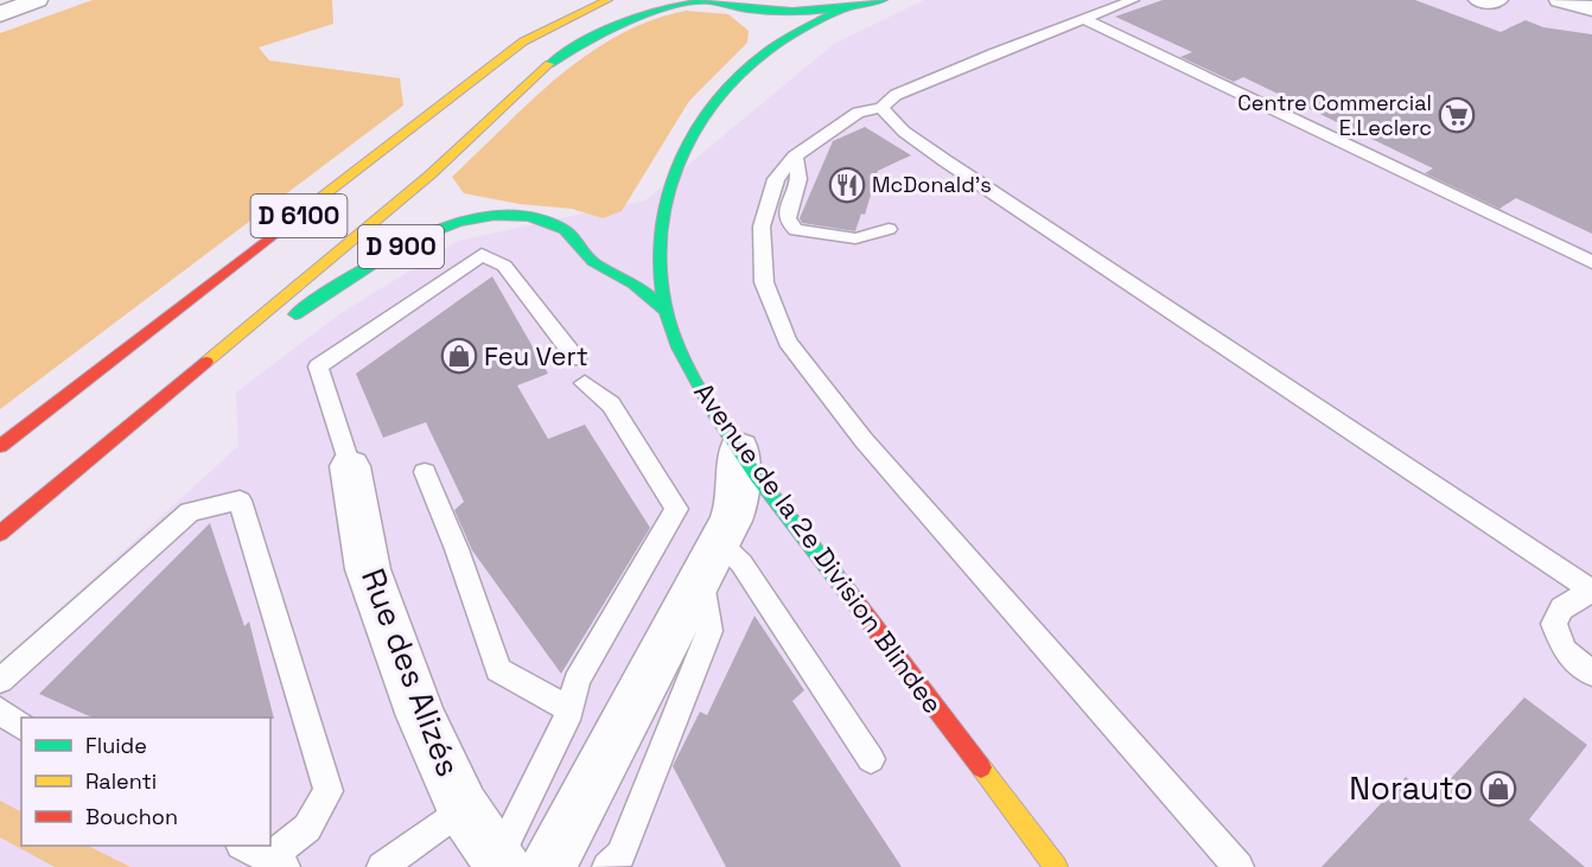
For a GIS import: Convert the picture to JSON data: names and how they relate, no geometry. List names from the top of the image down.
{
  "streets": {
    "main road": ["D 6100", "D 900", "Avenue de la 2e Division Blindee"],
    "street": ["Rue des Alizés"]
  },
  "crossings": [
    ["D 6100", "D 900"],
    ["D 900", "Avenue de la 2e Division Blindee"]
  ],
  "places": {
    "supermarket": ["Centre Commercial E.Leclerc"],
    "restaurant": ["McDonald's"],
    "shop": ["Feu Vert", "Norauto"]
  },
  "legend": ["Fluide", "Ralenti", "Bouchon"]
}
